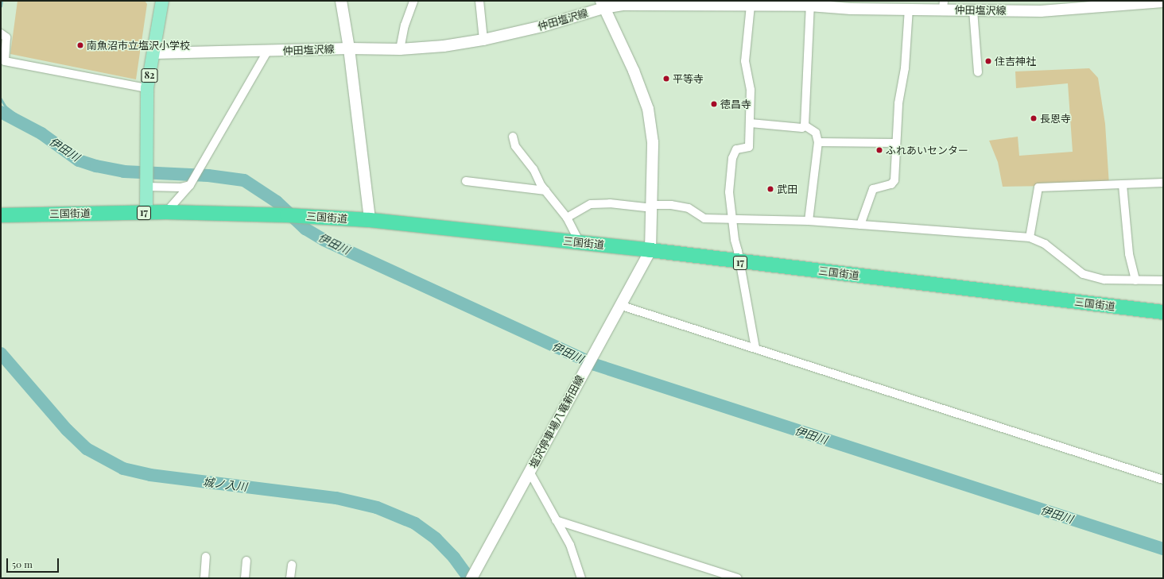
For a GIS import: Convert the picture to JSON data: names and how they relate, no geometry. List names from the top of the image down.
{
  "streets": {
    "highway": ["17", "三国街道"],
    "main road": ["仲田塩沢線", "82", "塩沢停車場八竜新田線"]
  },
  "crossings": [
    ["仲田塩沢線", "82"],
    ["82", "三国街道"],
    ["三国街道", "塩沢停車場八竜新田線"]
  ],
  "water": ["伊田川", "城ノ入川"],
  "places": [
    "南魚沼市立塩沢小学校",
    "住吉神社",
    "平等寺",
    "徳昌寺",
    "長恩寺",
    "ふれあいセンター",
    "武田"
  ],
  "scale_bar": "50 m"
}
